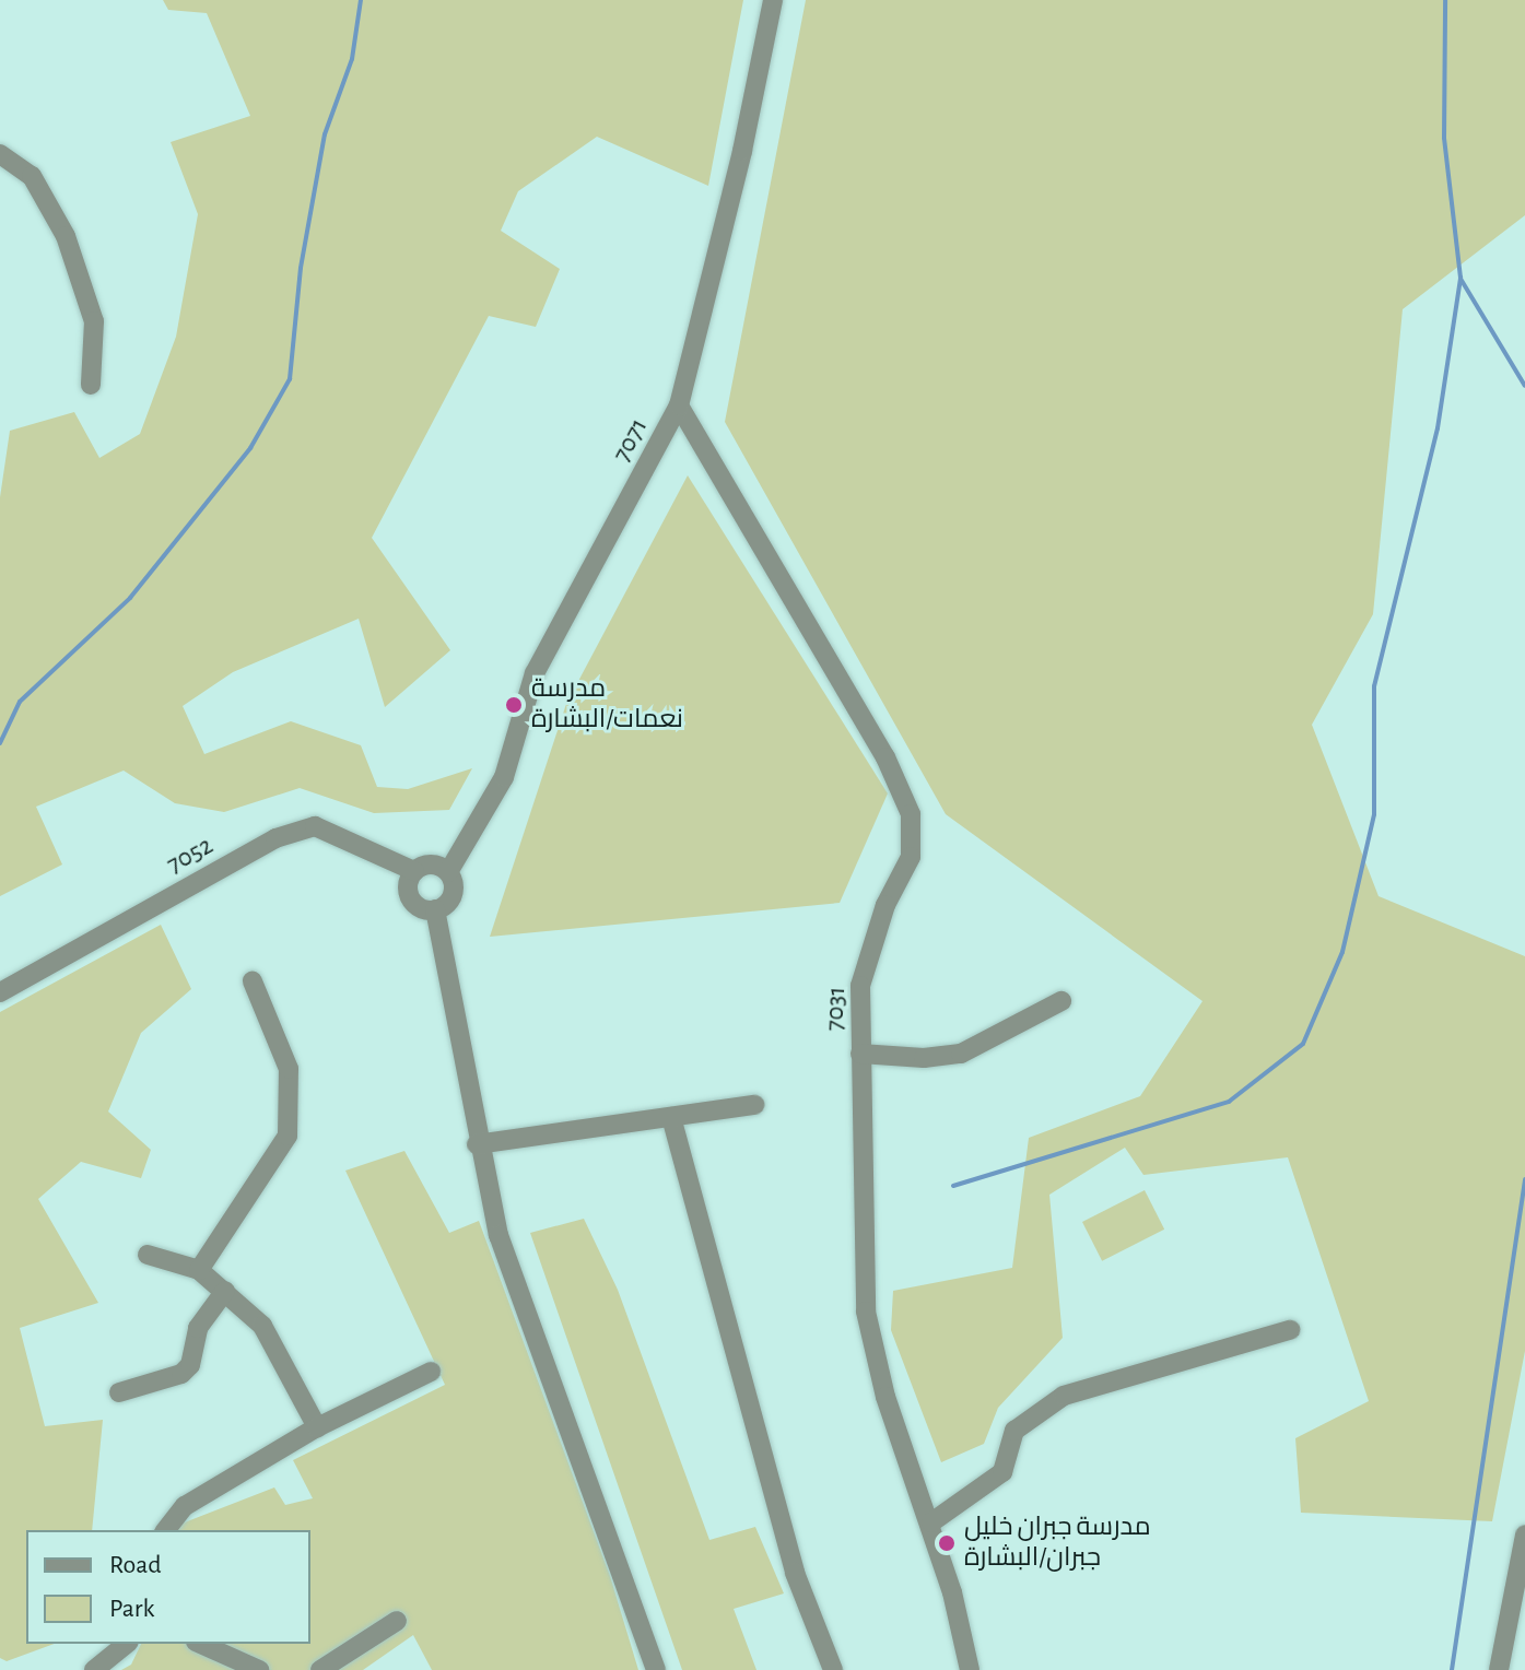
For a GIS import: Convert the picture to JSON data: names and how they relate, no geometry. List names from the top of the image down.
{
  "streets": {
    "street": ["7071", "7052", "7031"]
  },
  "crossings": [
    ["7071", "7052"],
    ["7071", "7031"]
  ],
  "places": ["مدرسة نعمات/البشارة", "مدرسة جبران خليل جبران/البشارة"],
  "legend": ["Road", "Park"]
}
